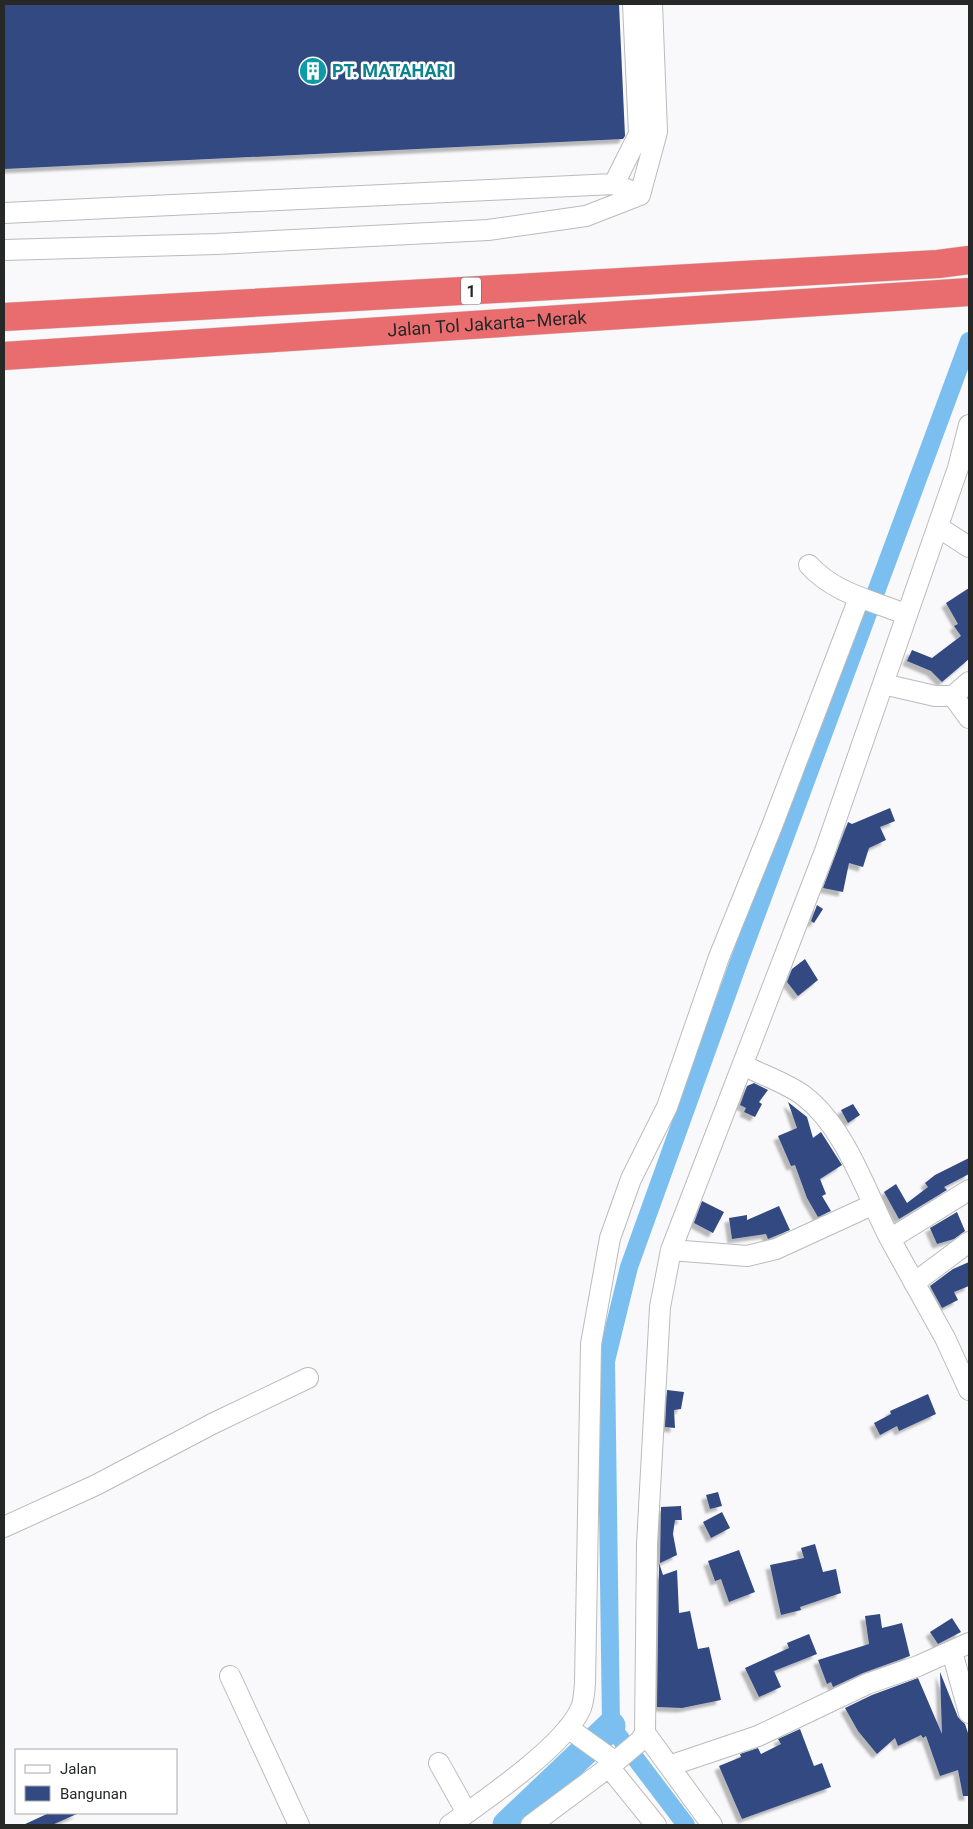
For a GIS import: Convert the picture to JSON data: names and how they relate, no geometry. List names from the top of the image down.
{
  "streets": {
    "highway": ["1", "Jalan Tol Jakarta–Merak"]
  },
  "places": {
    "building": ["PT. MATAHARI"]
  },
  "legend": ["Jalan", "Bangunan"]
}
